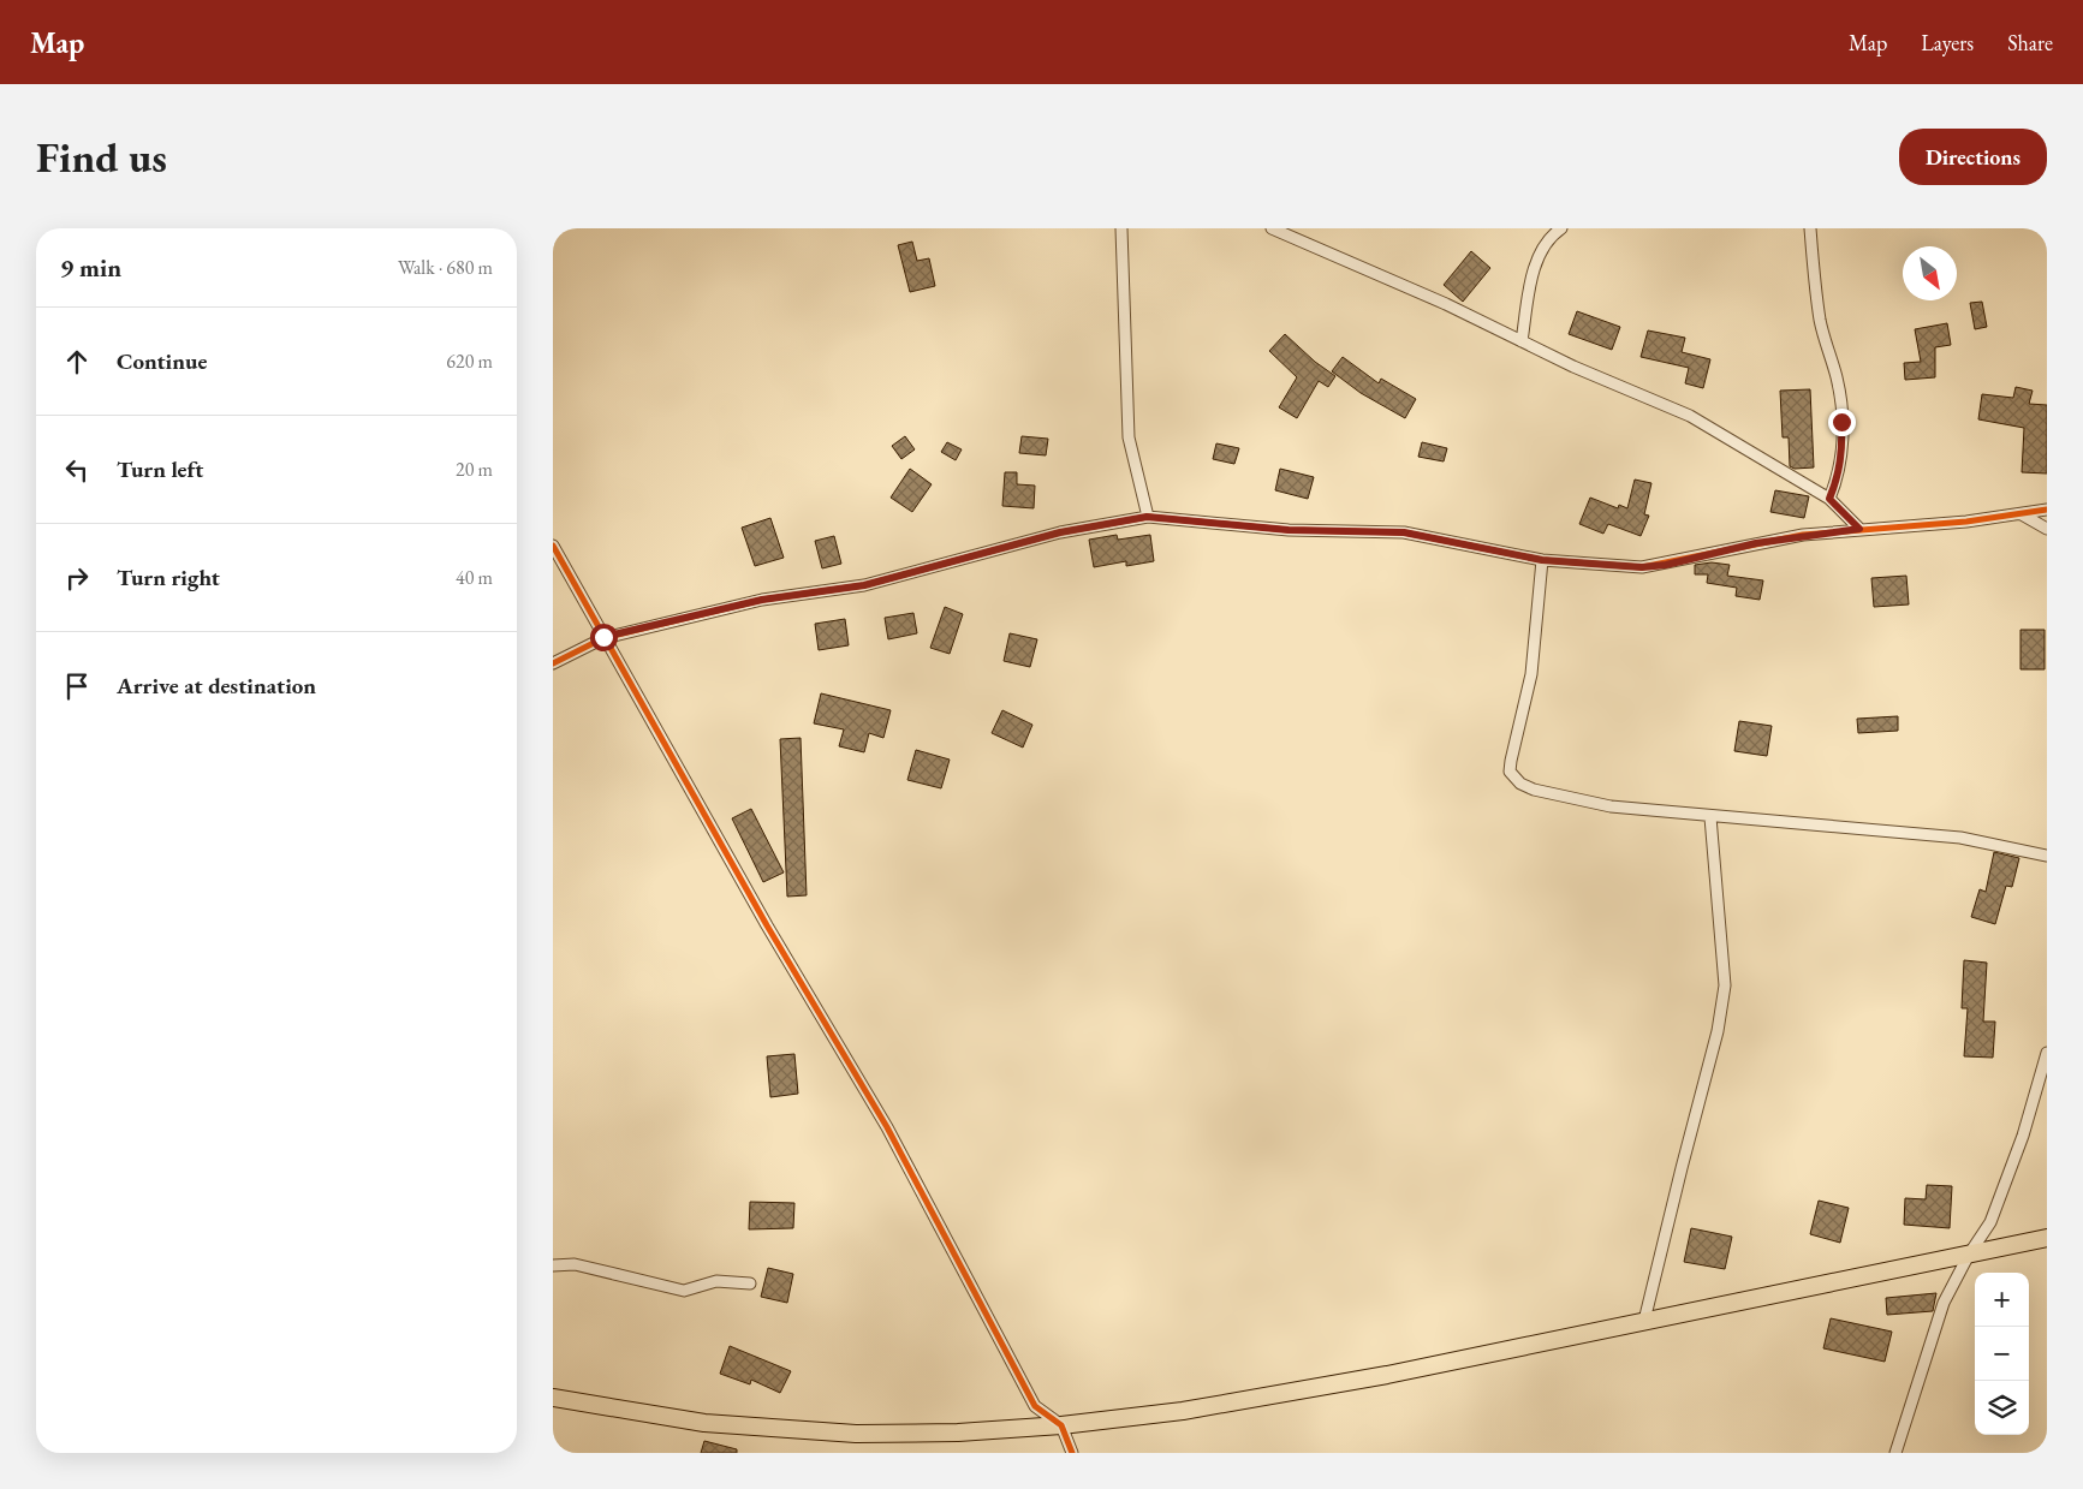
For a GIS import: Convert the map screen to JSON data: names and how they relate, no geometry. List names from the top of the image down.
{
  "north": "bottom right",
  "page": {
    "header": "Map",
    "nav": ["Map", "Layers", "Share"],
    "buttons": "Directions",
    "title": "Find us",
    "heading": ["9 min", "Walk · 680 m"],
    "list": [
      ["Continue", "620 m"],
      ["Turn left", "20 m"],
      ["Turn right", "40 m"],
      "Arrive at destination"
    ],
    "map_buttons": ["+", "−"]
  }
}
